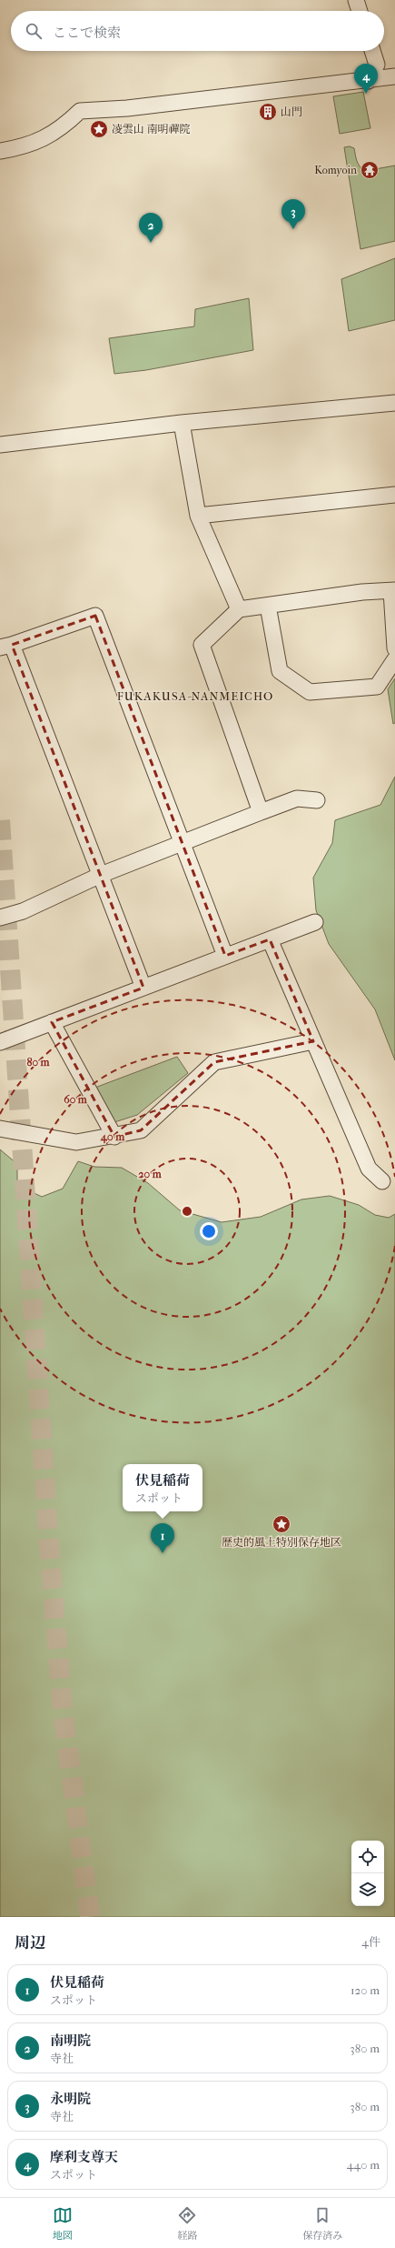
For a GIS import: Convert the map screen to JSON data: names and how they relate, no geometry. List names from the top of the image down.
{
  "districts": ["FUKAKUSA-NANMEICHO"],
  "places": {
    "building": ["山門"],
    "place": ["凌雲山 南明禪院", "歴史的風土特別保存地区"],
    "temple": ["Komyoin"]
  },
  "page": {
    "search": "ここで検索",
    "pins": [
      "4",
      "3",
      "2",
      "1"
    ],
    "popup": ["伏見稲荷", "スポット"],
    "heading": ["周辺", "4件"],
    "list": [
      {
        "mark": "1",
        "name": "伏見稲荷",
        "note": "スポット",
        "value": "120 m"
      },
      {
        "mark": "2",
        "name": "南明院",
        "note": "寺社",
        "value": "380 m"
      },
      {
        "mark": "3",
        "name": "永明院",
        "note": "寺社",
        "value": "380 m"
      },
      {
        "mark": "4",
        "name": "摩利支尊天",
        "note": "スポット",
        "value": "440 m"
      }
    ],
    "nav": ["地図", "経路", "保存済み"]
  },
  "rings": [
    "80 m",
    "60 m",
    "40 m",
    "20 m"
  ]
}
